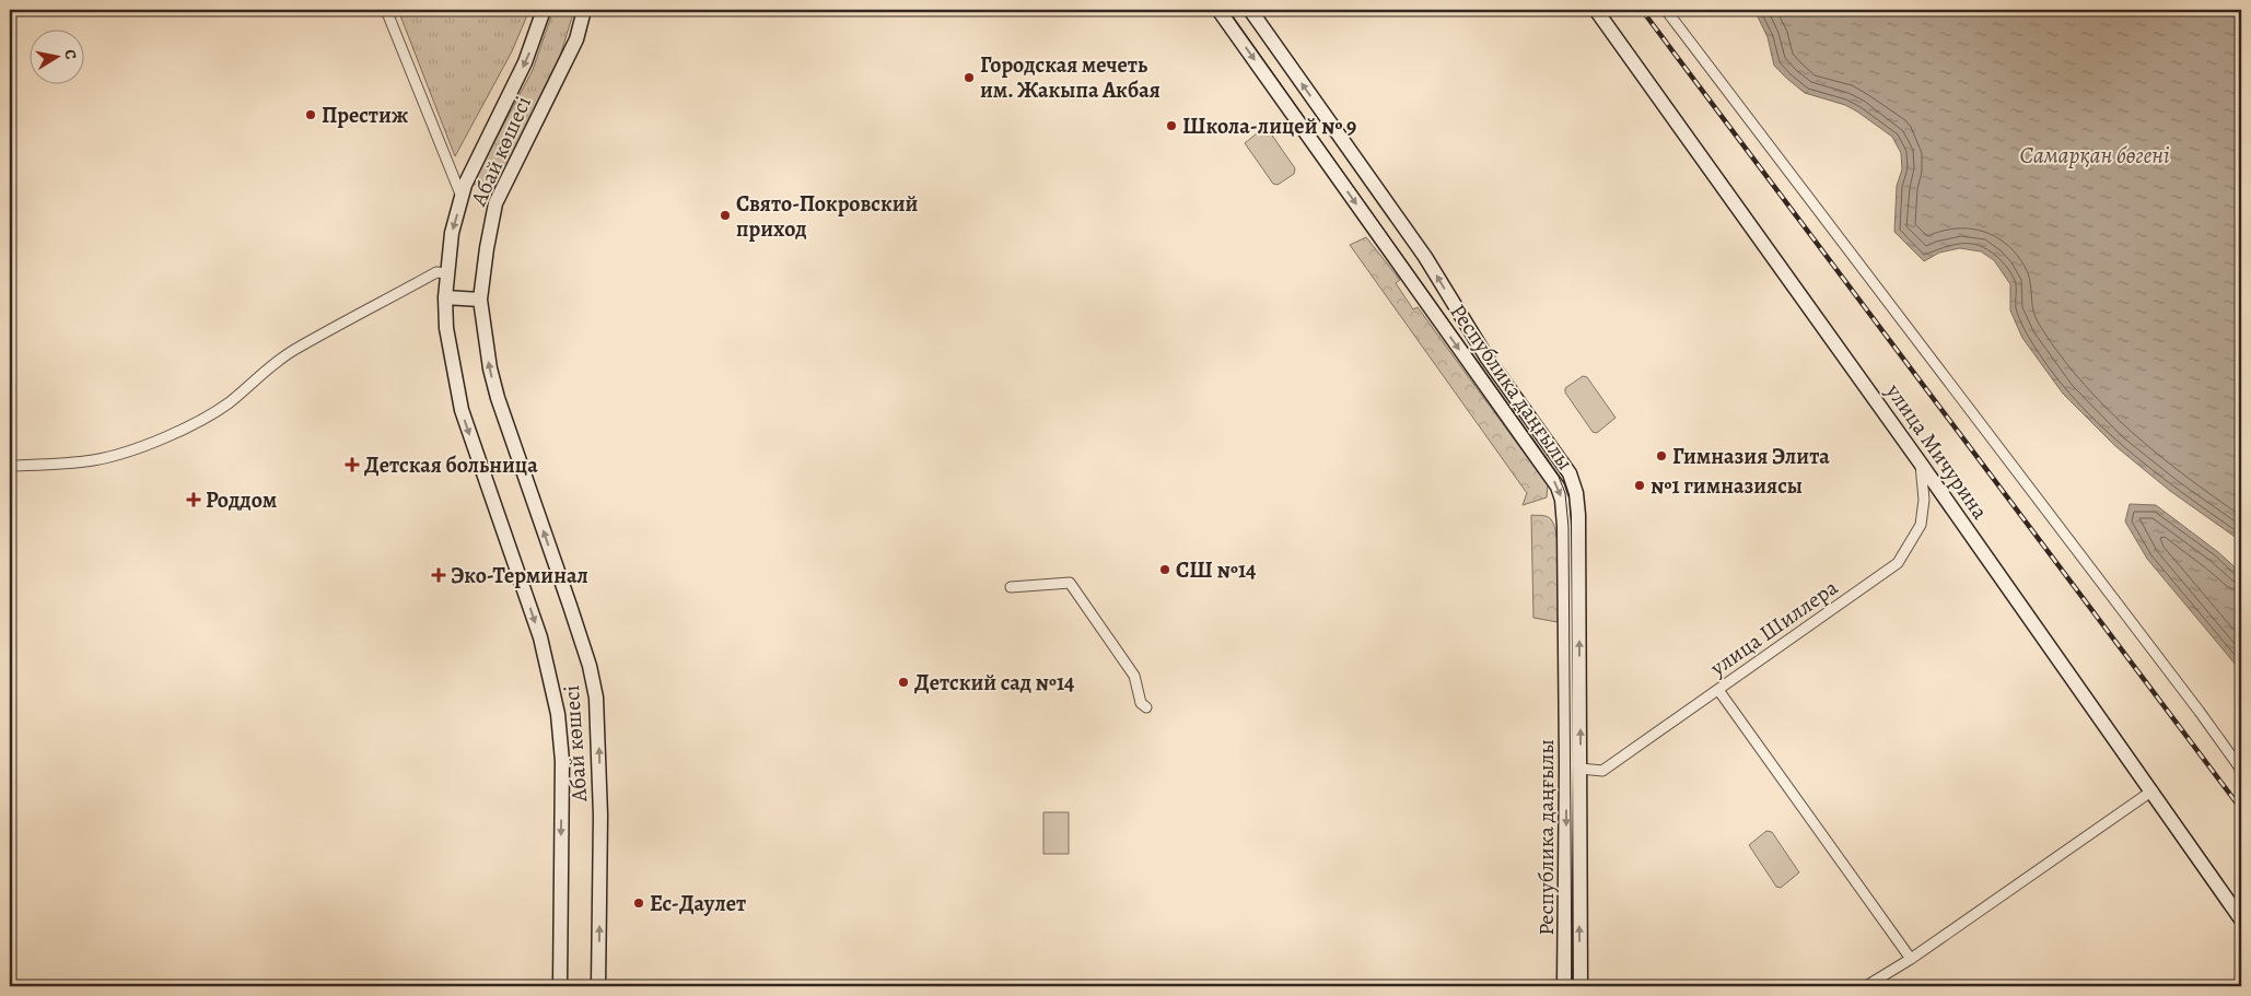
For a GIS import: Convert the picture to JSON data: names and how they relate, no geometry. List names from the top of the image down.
{
  "streets": {
    "main road": ["Абай көшесі", "Республика даңғылы", "улица Мичурина"],
    "street": ["улица Шиллера"]
  },
  "crossings": [
    ["Республика даңғылы", "улица Шиллера"],
    ["улица Мичурина", "улица Шиллера"]
  ],
  "water": ["Самарқан бөгені"],
  "places": {
    "other": [
      "Городская мечеть им. Жакыпа Акбая",
      "Престиж",
      "Школа-лицей № 9",
      "Свято-Покровский приход",
      "Гимназия Элита",
      "№1 гимназиясы",
      "СШ №14",
      "Детский сад №14",
      "Ес-Даулет"
    ],
    "health": ["Детская больница", "Роддом", "Эко-Терминал"]
  },
  "north": "right"
}
